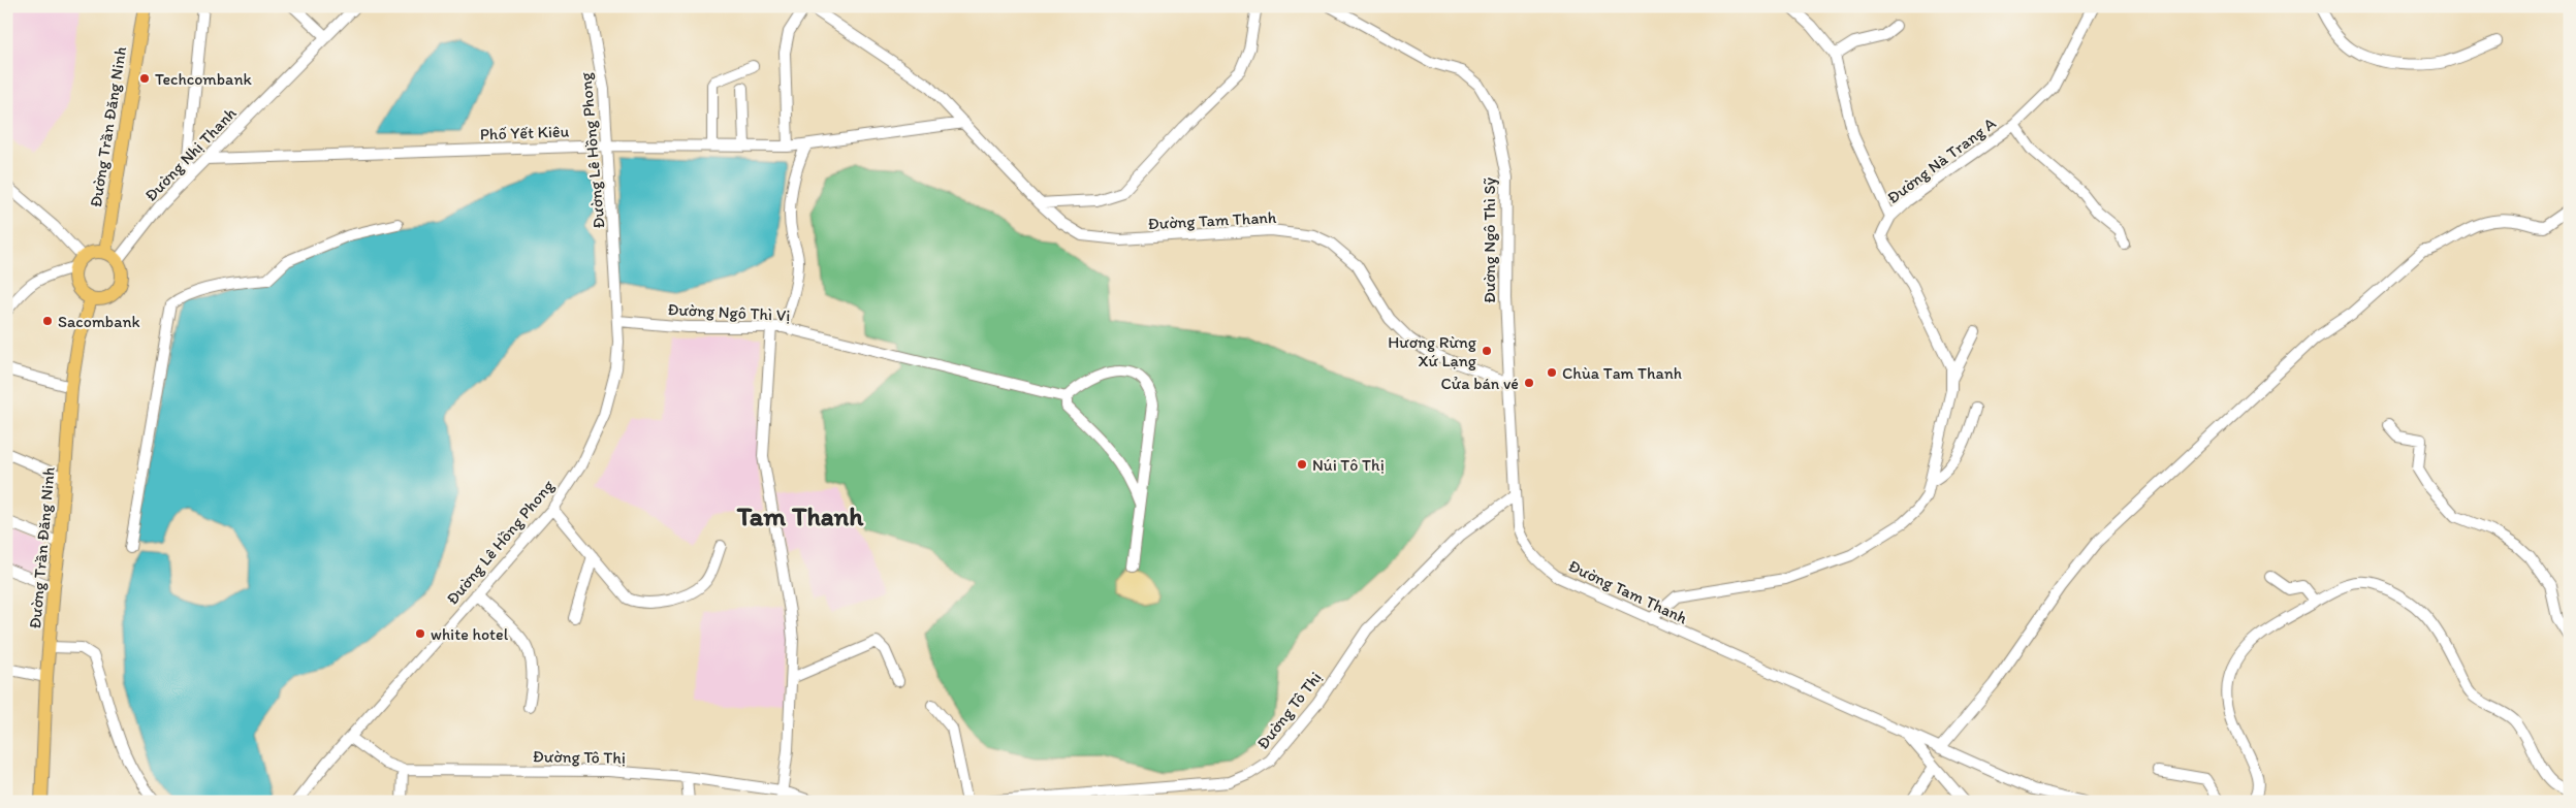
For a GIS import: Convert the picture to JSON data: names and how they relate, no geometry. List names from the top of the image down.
{
  "streets": {
    "main road": ["Đường Trần Đăng Ninh"],
    "street": [
      "Phố Yết Kiêu",
      "Đường Lê Hồng Phong",
      "Đường Nhị Thanh",
      "Đường Nà Trang A",
      "Đường Tam Thanh",
      "Đường Ngô Thì Sỹ",
      "Đường Ngô Thì Vị",
      "Đường Tô Thị"
    ]
  },
  "crossings": [
    ["Đường Trần Đăng Ninh", "Đường Nhị Thanh"],
    ["Phố Yết Kiêu", "Đường Lê Hồng Phong"],
    ["Phố Yết Kiêu", "Đường Nhị Thanh"],
    ["Phố Yết Kiêu", "Đường Tam Thanh"],
    ["Đường Lê Hồng Phong", "Đường Ngô Thì Vị"],
    ["Đường Lê Hồng Phong", "Đường Tô Thị"],
    ["Đường Nà Trang A", "Đường Tam Thanh"],
    ["Đường Tam Thanh", "Đường Ngô Thì Sỹ"],
    ["Đường Tam Thanh", "Đường Tô Thị"]
  ],
  "districts": ["Tam Thanh"],
  "places": [
    "Techcombank",
    "Sacombank",
    "Hương Rừng Xứ Lạng",
    "Chùa Tam Thanh",
    "Cửa bán vé",
    "Núi Tô Thị",
    "white hotel"
  ]
}
